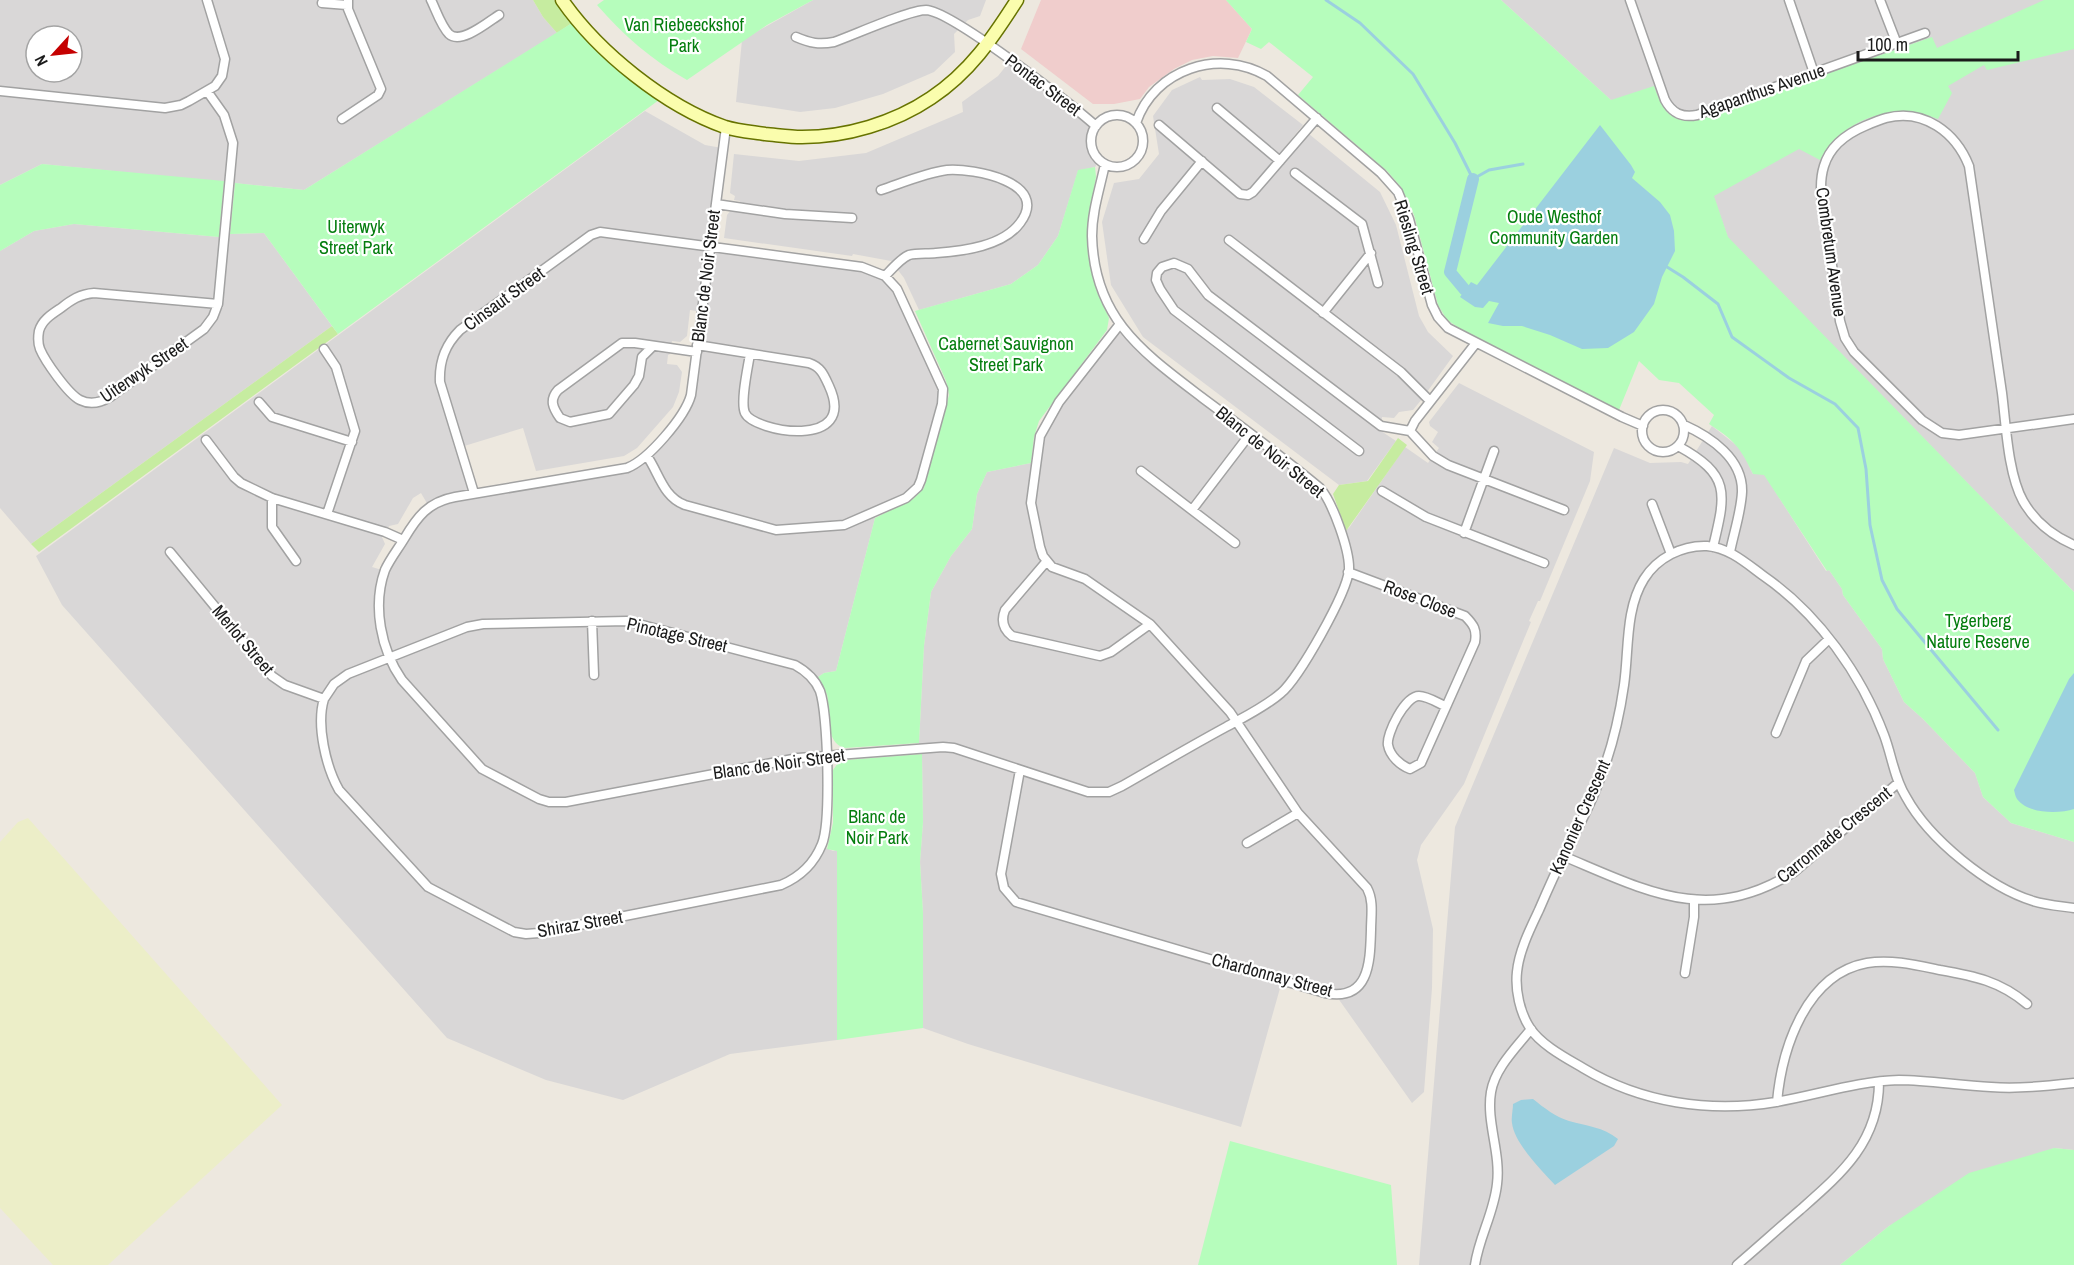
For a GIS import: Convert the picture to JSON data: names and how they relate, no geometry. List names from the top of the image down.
{
  "streets": {
    "street": [
      "Pontac Street",
      "Agapanthus Avenue",
      "Riesling Street",
      "Combretum Avenue",
      "Blanc de Noir Street",
      "Cinsaut Street",
      "Uiterwyk Street",
      "Rose Close",
      "Pinotage Street",
      "Merlot Street",
      "Kanonier Crescent",
      "Carronnade Crescent",
      "Shiraz Street",
      "Chardonnay Street"
    ]
  },
  "crossings": [
    ["Pontac Street", "Riesling Street"],
    ["Pontac Street", "Blanc de Noir Street"],
    ["Riesling Street", "Blanc de Noir Street"],
    ["Blanc de Noir Street", "Cinsaut Street"],
    ["Blanc de Noir Street", "Rose Close"],
    ["Blanc de Noir Street", "Pinotage Street"],
    ["Blanc de Noir Street", "Shiraz Street"],
    ["Blanc de Noir Street", "Chardonnay Street"],
    ["Pinotage Street", "Shiraz Street"],
    ["Merlot Street", "Shiraz Street"],
    ["Kanonier Crescent", "Carronnade Crescent"]
  ],
  "parks": [
    "Van Riebeeckshof Park",
    "Oude Westhof Community Garden",
    "Uiterwyk Street Park",
    "Cabernet Sauvignon Street Park",
    "Tygerberg Nature Reserve",
    "Blanc de Noir Park"
  ],
  "scale_bar": "100 m",
  "north": "bottom left"
}
